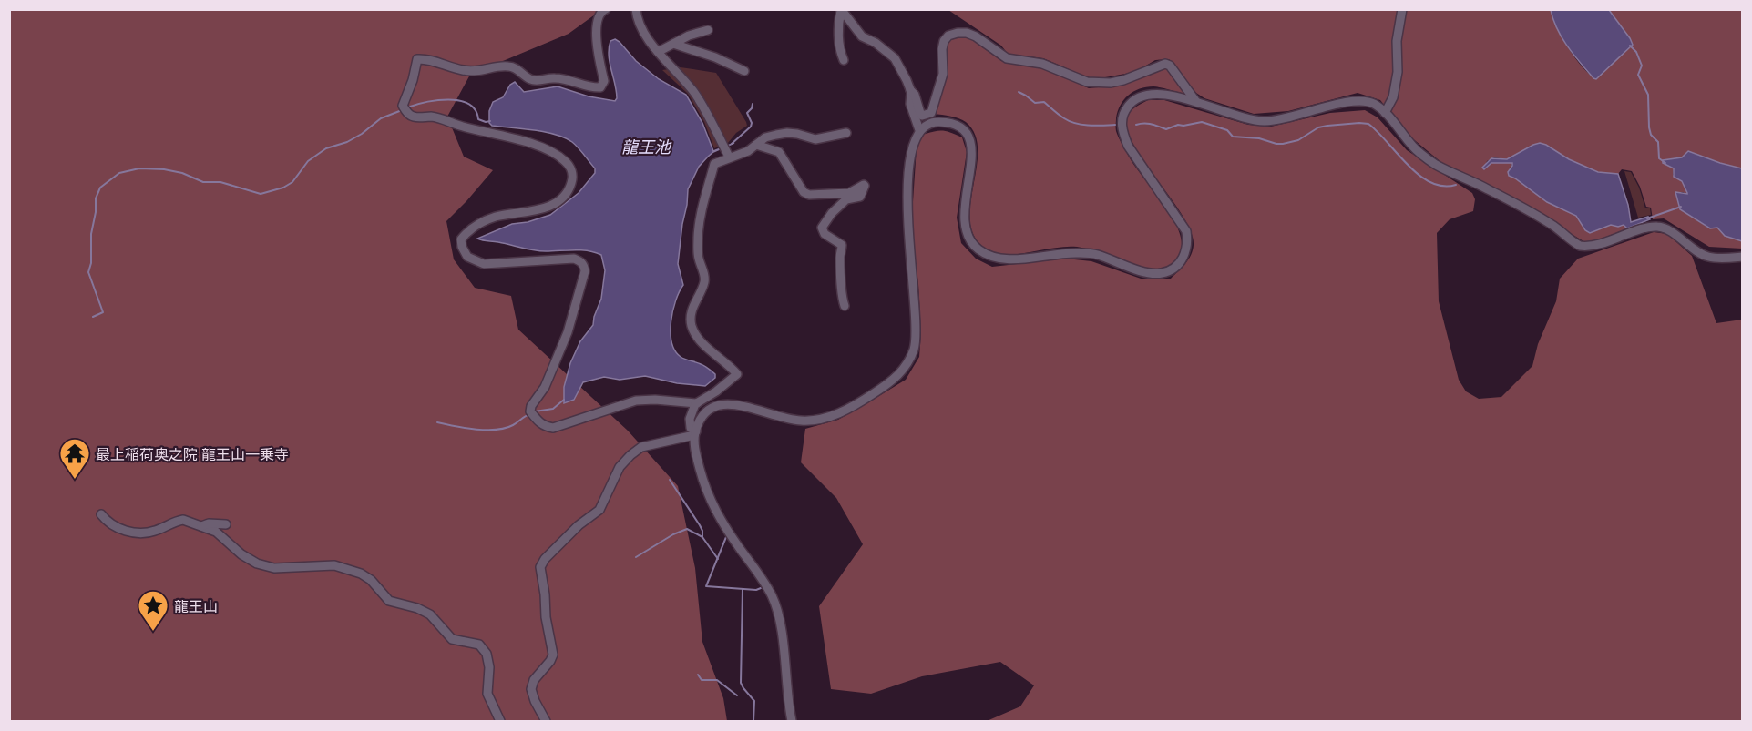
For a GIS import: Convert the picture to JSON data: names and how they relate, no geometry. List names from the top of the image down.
{
  "water": ["龍王池"],
  "places": {
    "temple": ["最上稲荷奥之院 龍王山一乗寺"],
    "place": ["龍王山"]
  }
}
